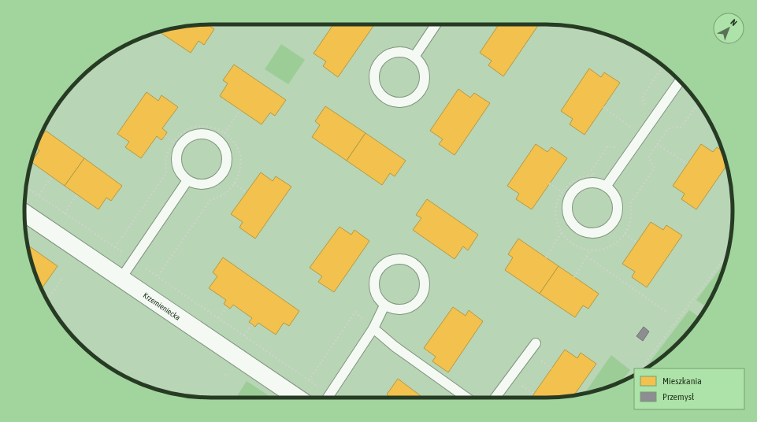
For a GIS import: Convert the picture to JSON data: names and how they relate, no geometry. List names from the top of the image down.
{
  "streets": {
    "street": ["Krzemieniecka"]
  },
  "legend": ["Mieszkania", "Przemysł"],
  "north": "top right"
}
